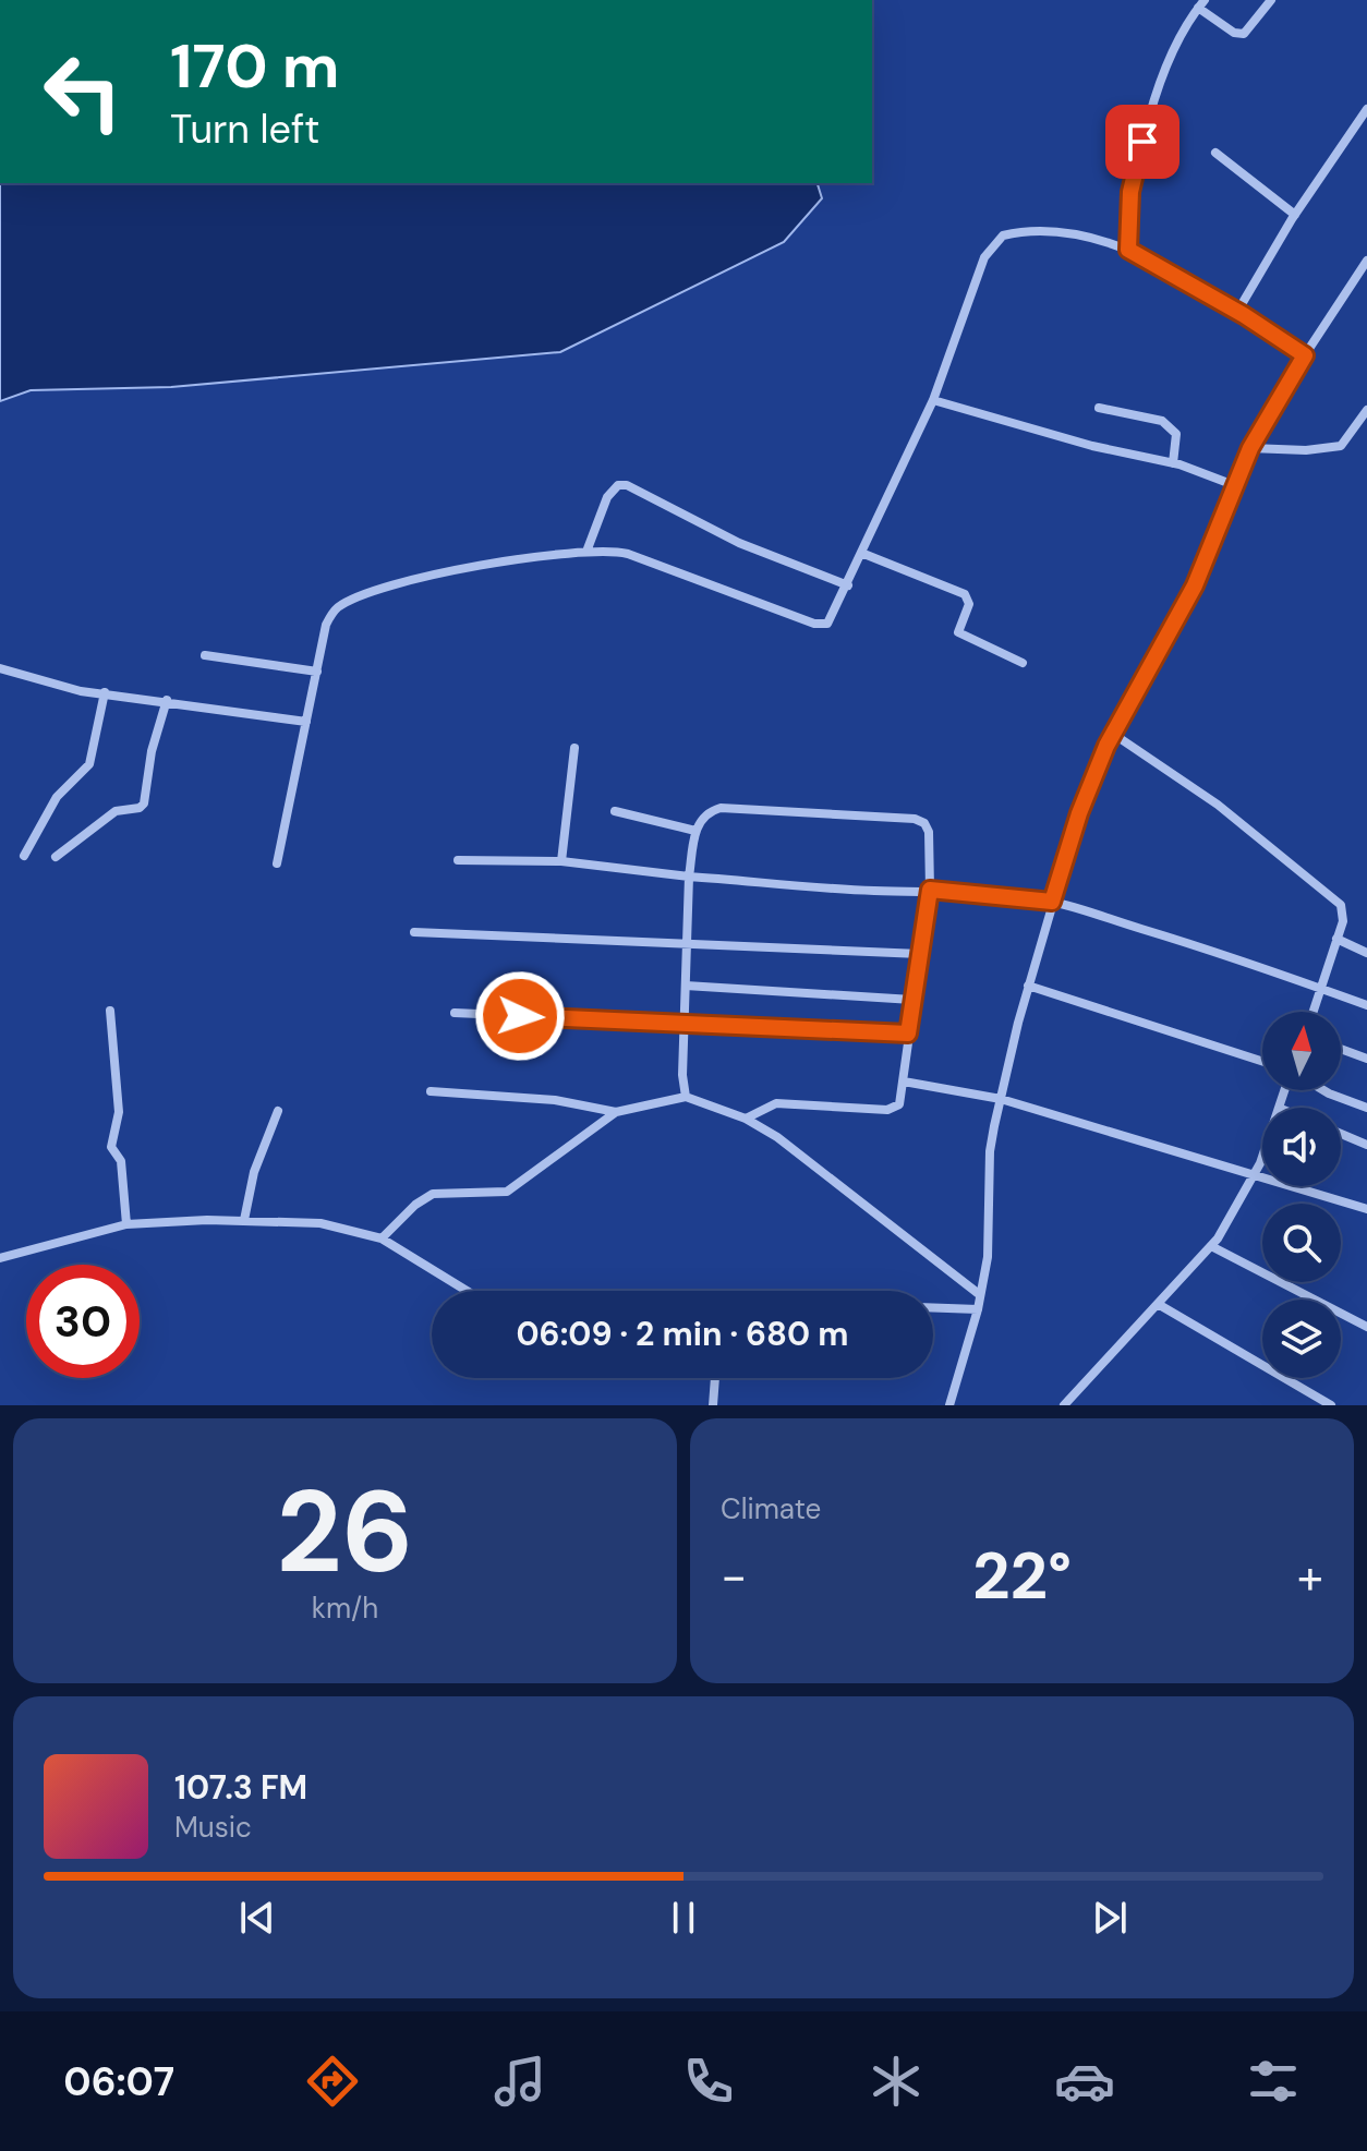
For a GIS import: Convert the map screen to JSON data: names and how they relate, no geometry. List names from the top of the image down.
{
  "north": "top",
  "page": {
    "turn": ["170 m", "Turn left"],
    "limit": "30",
    "trip": "06:09 · 2 min · 680 m",
    "tile": [
      ["26", "km/h"],
      "Climate"
    ],
    "heat": ["−", "22°", "+"],
    "song": ["107.3 FM", "Music"],
    "tabs": "06:07"
  }
}
